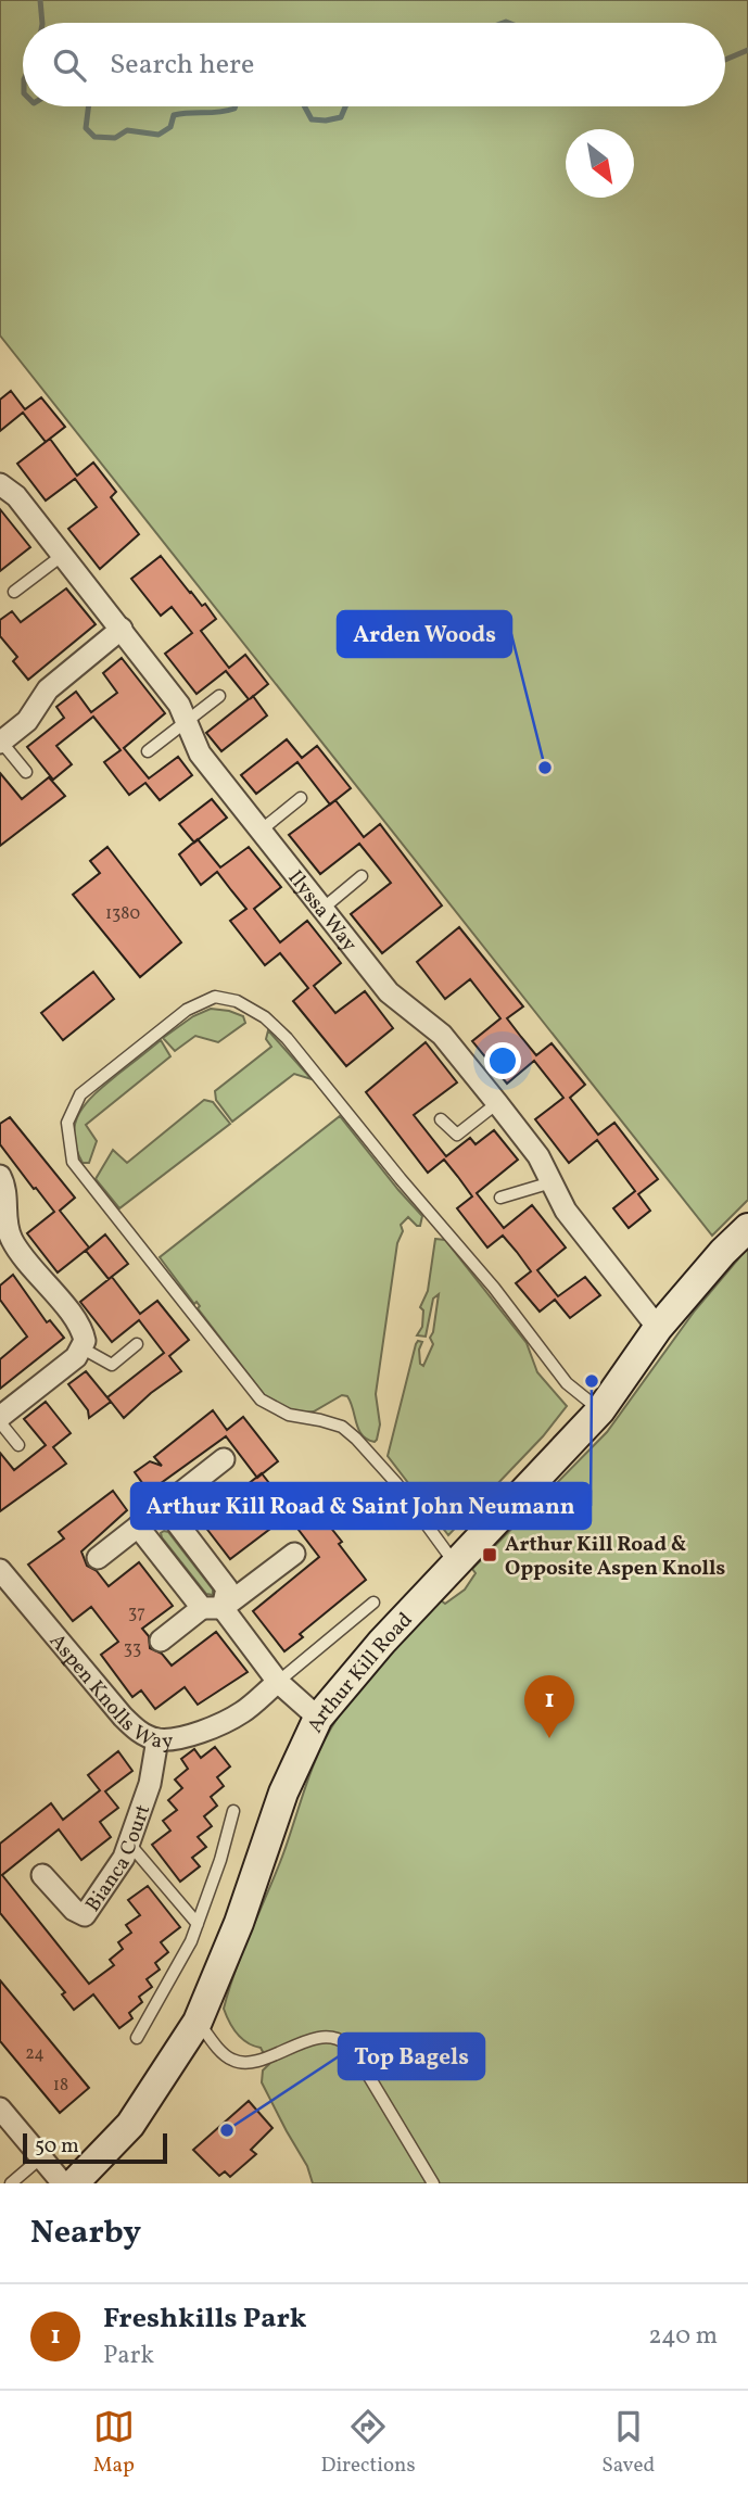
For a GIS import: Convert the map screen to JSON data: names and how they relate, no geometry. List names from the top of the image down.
{
  "streets": {
    "street": [
      "Ilyssa Way",
      "Arthur Kill Road",
      "Aspen Knolls Way",
      "Bianca Court"
    ]
  },
  "crossings": [
    ["Ilyssa Way", "Arthur Kill Road"],
    ["Aspen Knolls Way", "Bianca Court"]
  ],
  "places": {
    "other": ["Arden Woods", "Arthur Kill Road & Saint John Neumann", "Top Bagels"],
    "transit": ["Arthur Kill Road & Opposite Aspen Knolls"]
  },
  "house_numbers": [
    "1380",
    "37",
    "33",
    "24",
    "18"
  ],
  "scale_bar": "50 m",
  "north": "bottom right",
  "page": {
    "search": "Search here",
    "pins": "1",
    "scale": "50 m",
    "heading": "Nearby",
    "list": [
      {
        "mark": "1",
        "name": "Freshkills Park",
        "note": "Park",
        "value": "240 m"
      }
    ],
    "nav": ["Map", "Directions", "Saved"]
  }
}
